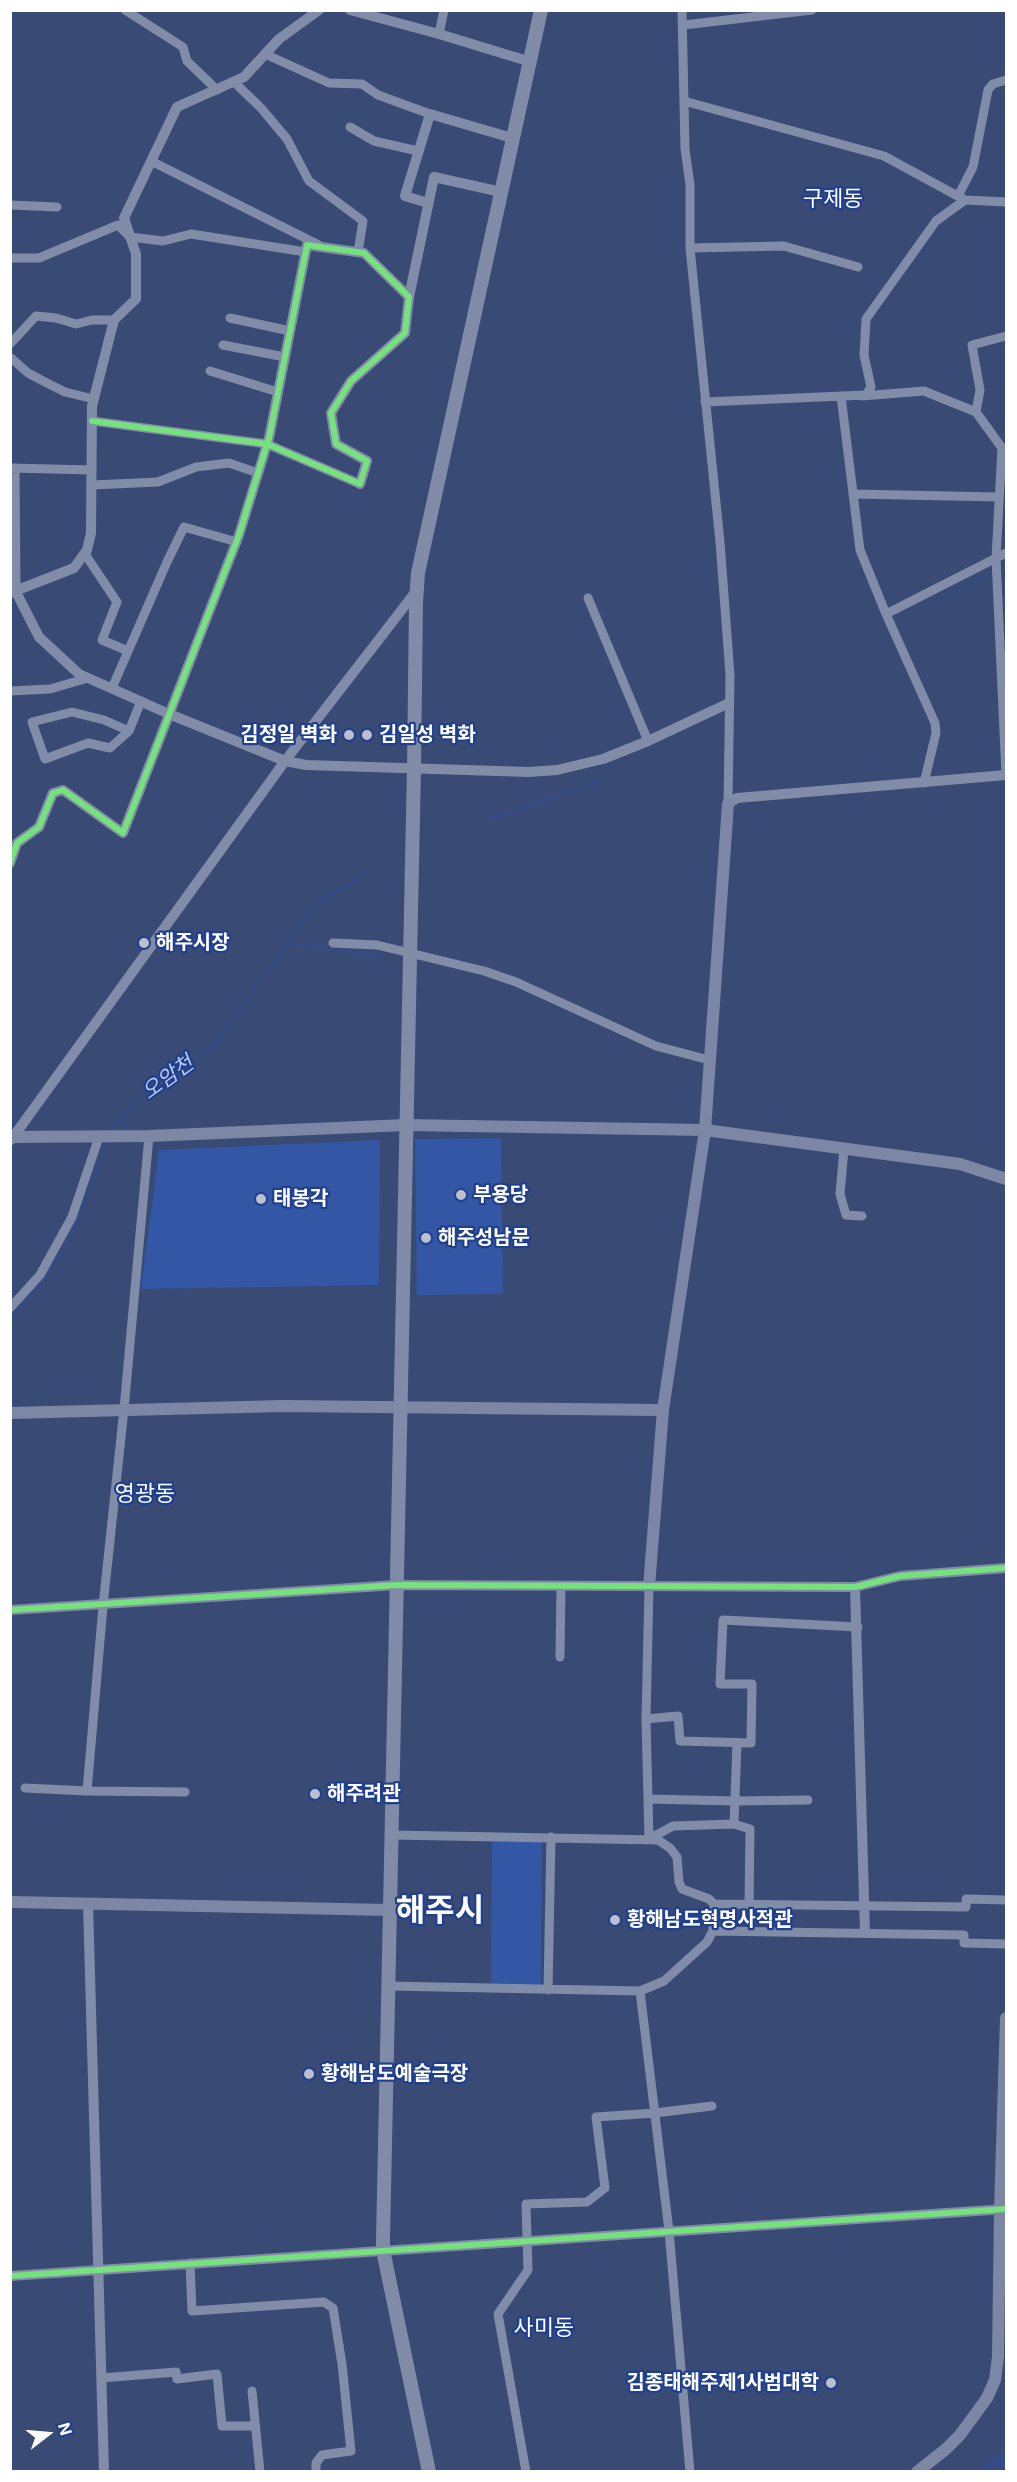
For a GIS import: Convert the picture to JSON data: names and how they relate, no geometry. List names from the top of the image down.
{
  "districts": [
    "구제동",
    "영광동",
    "해주시",
    "사미동"
  ],
  "water": ["오암천"],
  "places": [
    "김정일 벽화",
    "김일성 벽화",
    "해주시장",
    "부용당",
    "태봉각",
    "해주성남문",
    "해주려관",
    "황해남도혁명사적관",
    "황해남도예술극장",
    "김종태해주제1사범대학"
  ],
  "north": "right"
}
